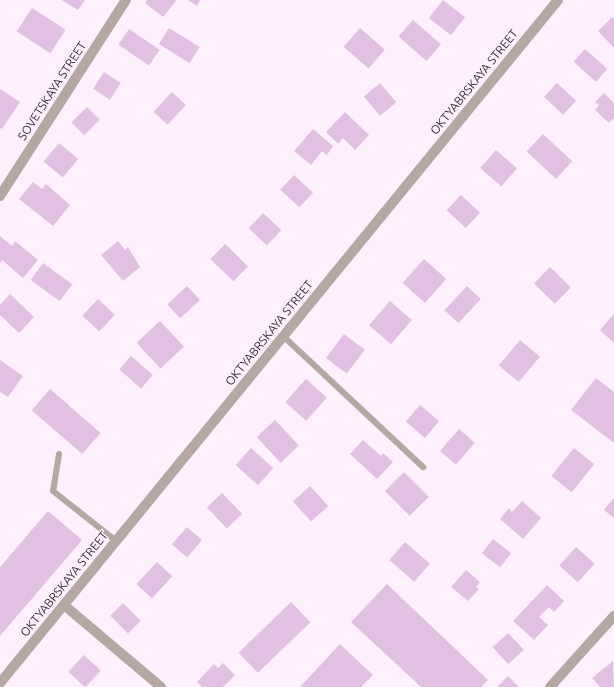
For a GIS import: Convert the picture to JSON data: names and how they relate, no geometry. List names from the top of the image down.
{
  "streets": {
    "street": ["OKTYABRSKAYA STREET", "SOVETSKAYA STREET"]
  }
}
